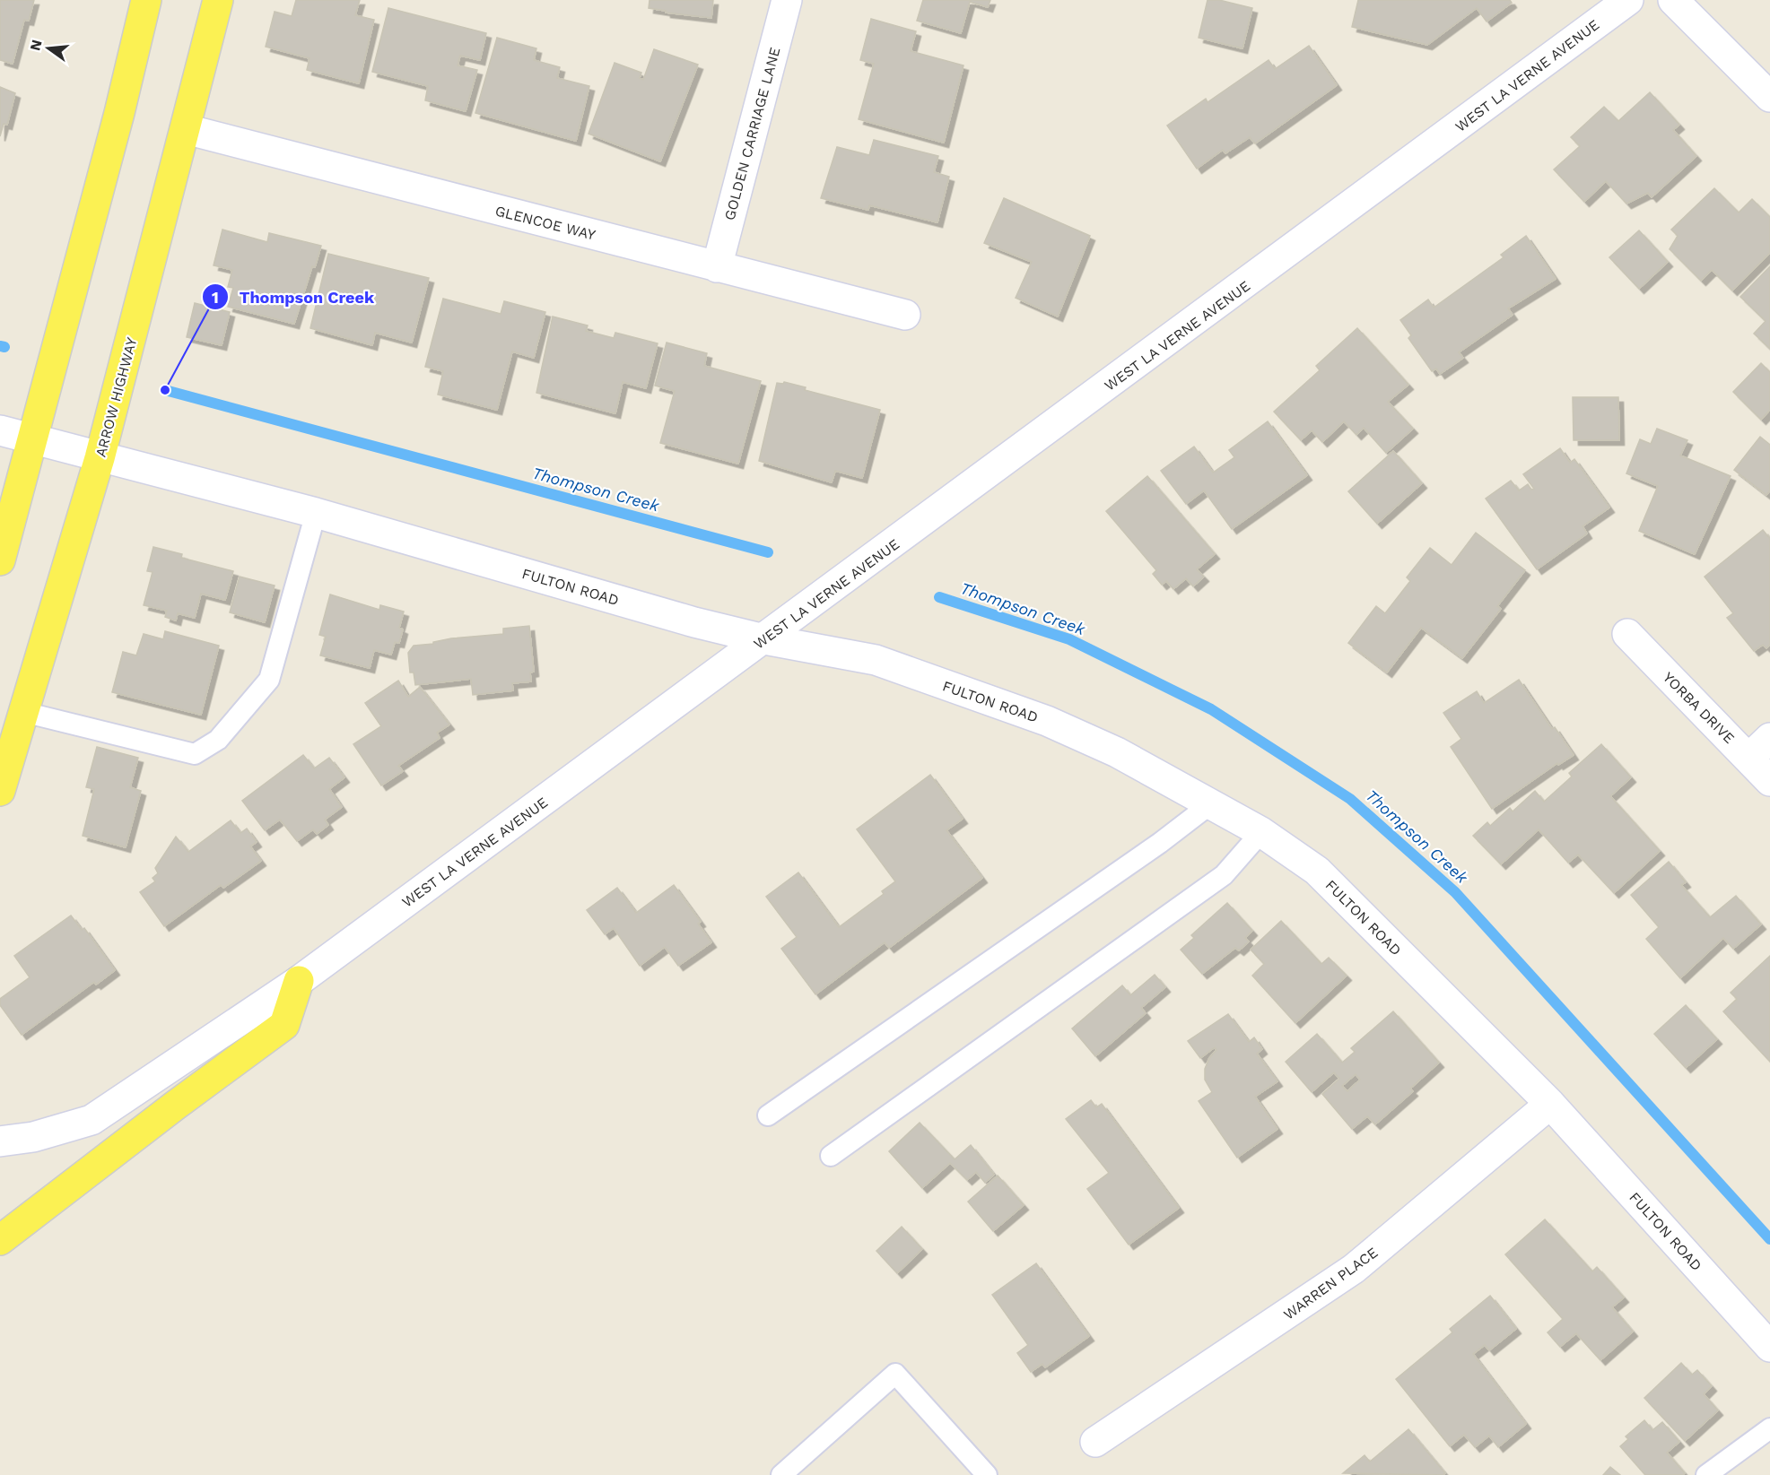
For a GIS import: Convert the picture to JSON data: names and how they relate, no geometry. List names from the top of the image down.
{
  "streets": {
    "main road": ["ARROW HIGHWAY"],
    "street": [
      "WEST LA VERNE AVENUE",
      "GOLDEN CARRIAGE LANE",
      "GLENCOE WAY",
      "FULTON ROAD",
      "YORBA DRIVE",
      "WARREN PLACE"
    ]
  },
  "crossings": [
    ["WEST LA VERNE AVENUE", "FULTON ROAD"],
    ["GOLDEN CARRIAGE LANE", "GLENCOE WAY"],
    ["GLENCOE WAY", "ARROW HIGHWAY"],
    ["ARROW HIGHWAY", "FULTON ROAD"],
    ["FULTON ROAD", "WARREN PLACE"]
  ],
  "water": ["Thompson Creek"],
  "places": ["Thompson Creek"],
  "north": "left"
}
